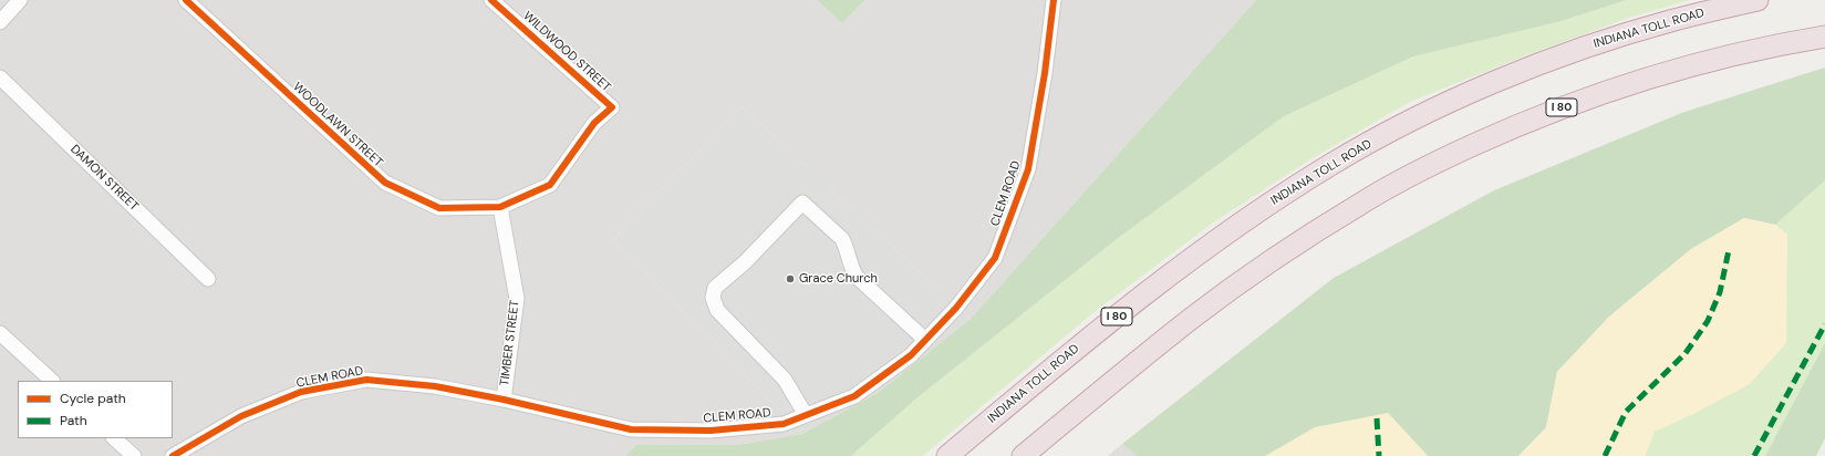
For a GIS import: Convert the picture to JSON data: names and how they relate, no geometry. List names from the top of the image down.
{
  "streets": {
    "highway": ["INDIANA TOLL ROAD", "I 80"],
    "street": [
      "WILDWOOD STREET",
      "WOODLAWN STREET",
      "DAMON STREET",
      "CLEM ROAD",
      "TIMBER STREET"
    ]
  },
  "crossings": [
    ["WILDWOOD STREET", "WOODLAWN STREET"],
    ["WILDWOOD STREET", "TIMBER STREET"],
    ["WOODLAWN STREET", "TIMBER STREET"],
    ["CLEM ROAD", "TIMBER STREET"]
  ],
  "places": ["Grace Church"],
  "legend": ["Cycle path", "Path"]
}
